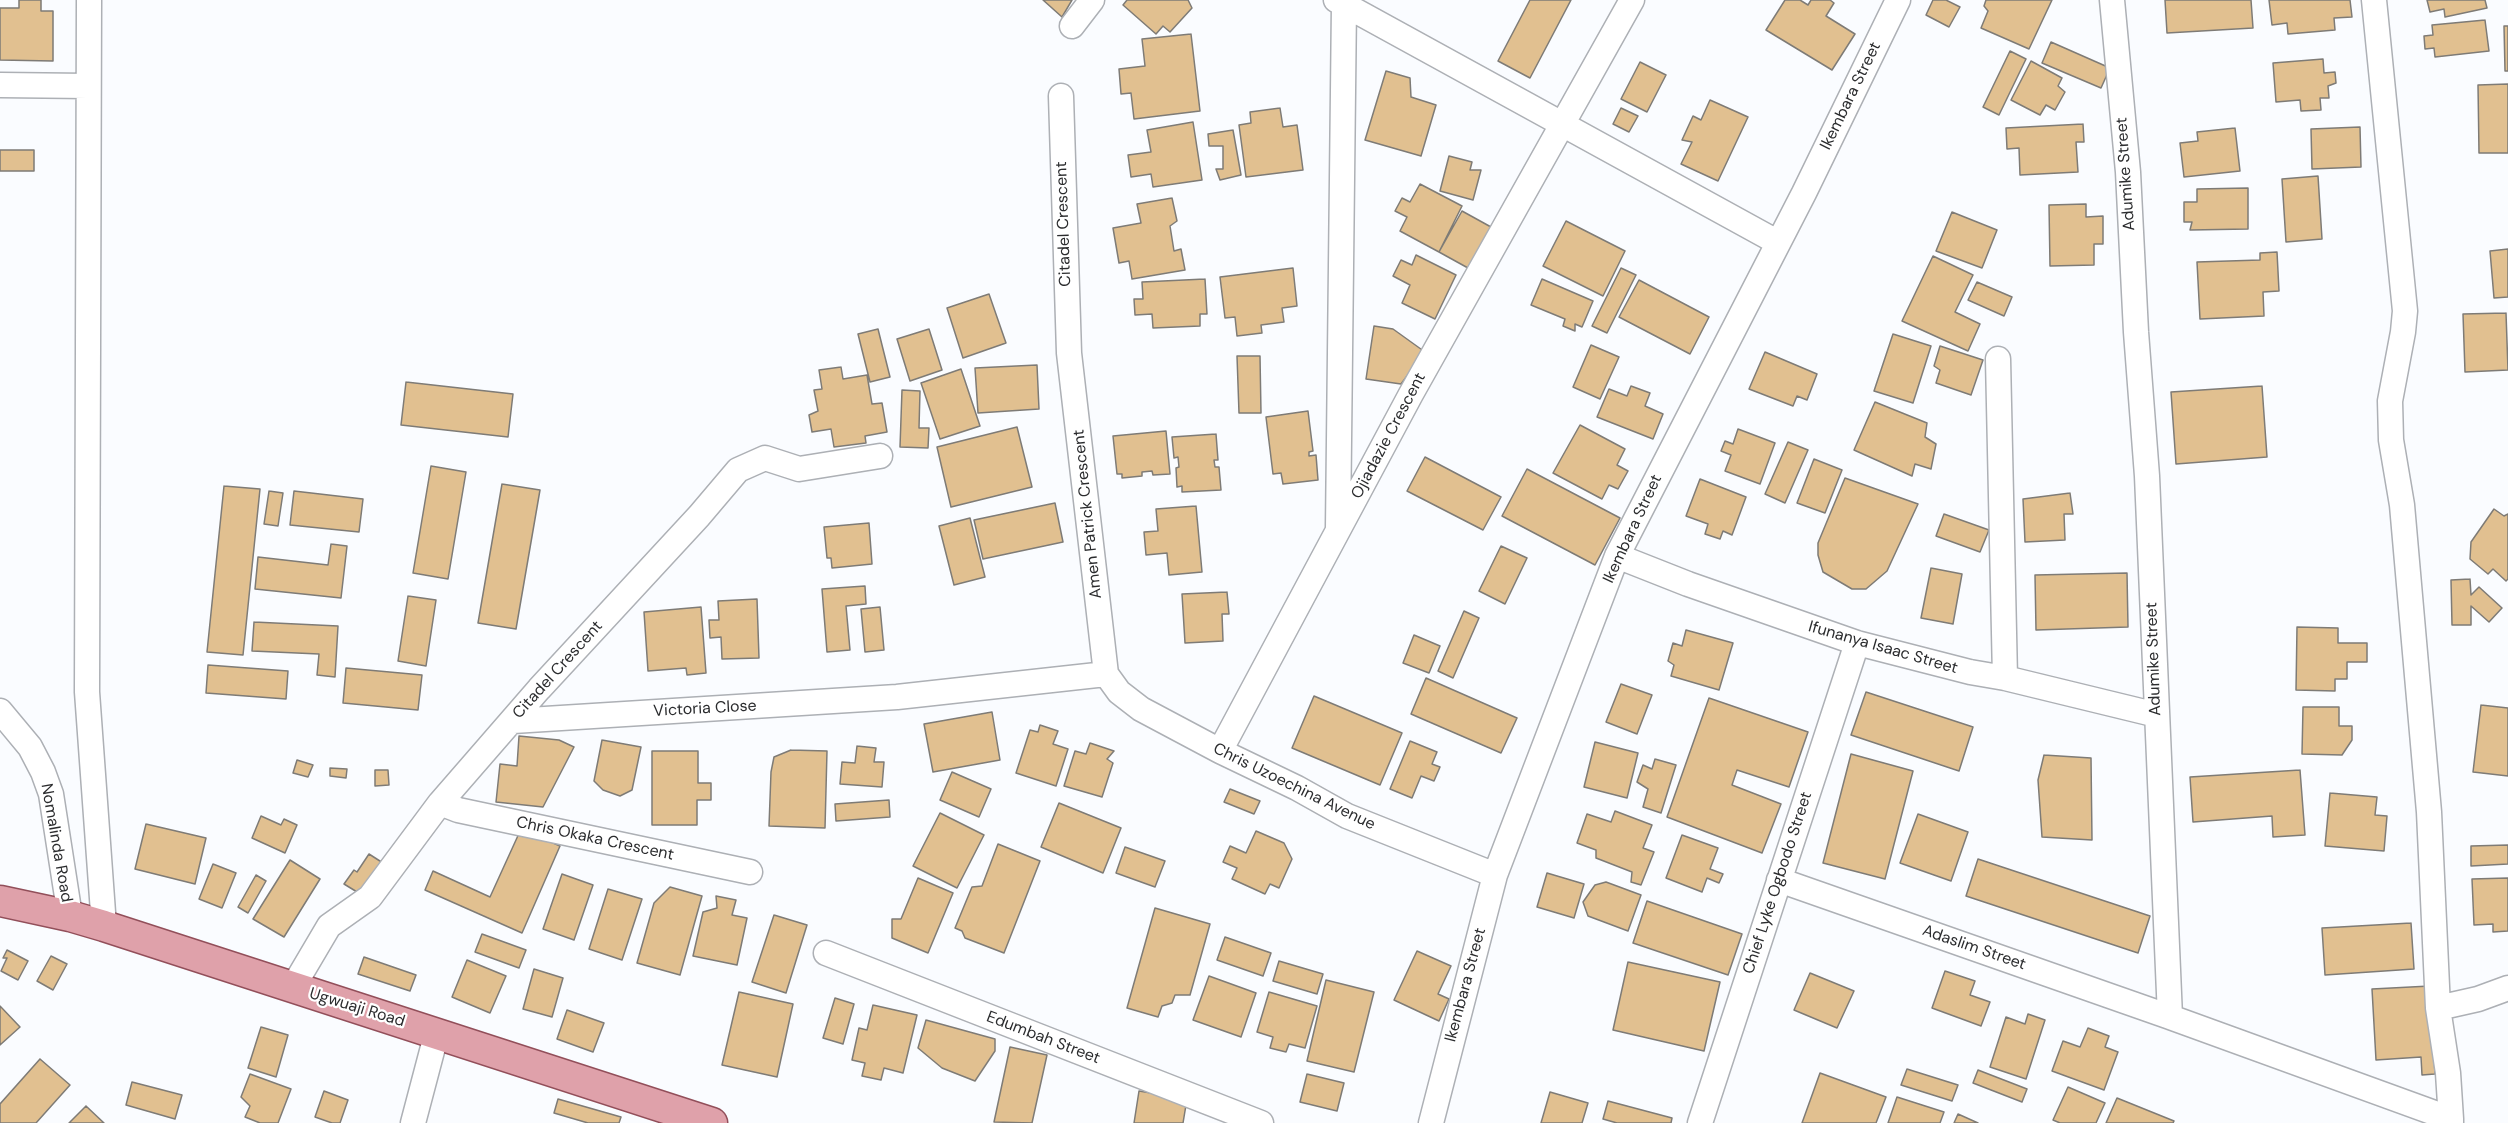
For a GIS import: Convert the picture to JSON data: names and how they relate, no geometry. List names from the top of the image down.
{
  "streets": {
    "main road": ["Ugwuaji Road"],
    "street": [
      "Ikembara Street",
      "Adumike Street",
      "Citadel Crescent",
      "Ojiadazie Crescent",
      "Amen Patrick Crescent",
      "Ifunanya Isaac Street",
      "Victoria Close",
      "Chris Uzoechina Avenue",
      "Chris Okaka Crescent",
      "Nomalinda Road",
      "Chief Lyke Ogbodo Street",
      "Adaslim Street",
      "Edumbah Street"
    ]
  },
  "crossings": [
    ["Ikembara Street", "Ifunanya Isaac Street"],
    ["Ikembara Street", "Chris Uzoechina Avenue"],
    ["Adumike Street", "Ifunanya Isaac Street"],
    ["Adumike Street", "Adaslim Street"],
    ["Citadel Crescent", "Amen Patrick Crescent"],
    ["Citadel Crescent", "Victoria Close"],
    ["Citadel Crescent", "Chris Okaka Crescent"],
    ["Citadel Crescent", "Ugwuaji Road"],
    ["Ojiadazie Crescent", "Chris Uzoechina Avenue"],
    ["Amen Patrick Crescent", "Victoria Close"],
    ["Amen Patrick Crescent", "Chris Uzoechina Avenue"],
    ["Ifunanya Isaac Street", "Chief Lyke Ogbodo Street"],
    ["Victoria Close", "Chris Uzoechina Avenue"],
    ["Nomalinda Road", "Ugwuaji Road"],
    ["Chief Lyke Ogbodo Street", "Adaslim Street"]
  ]
}
